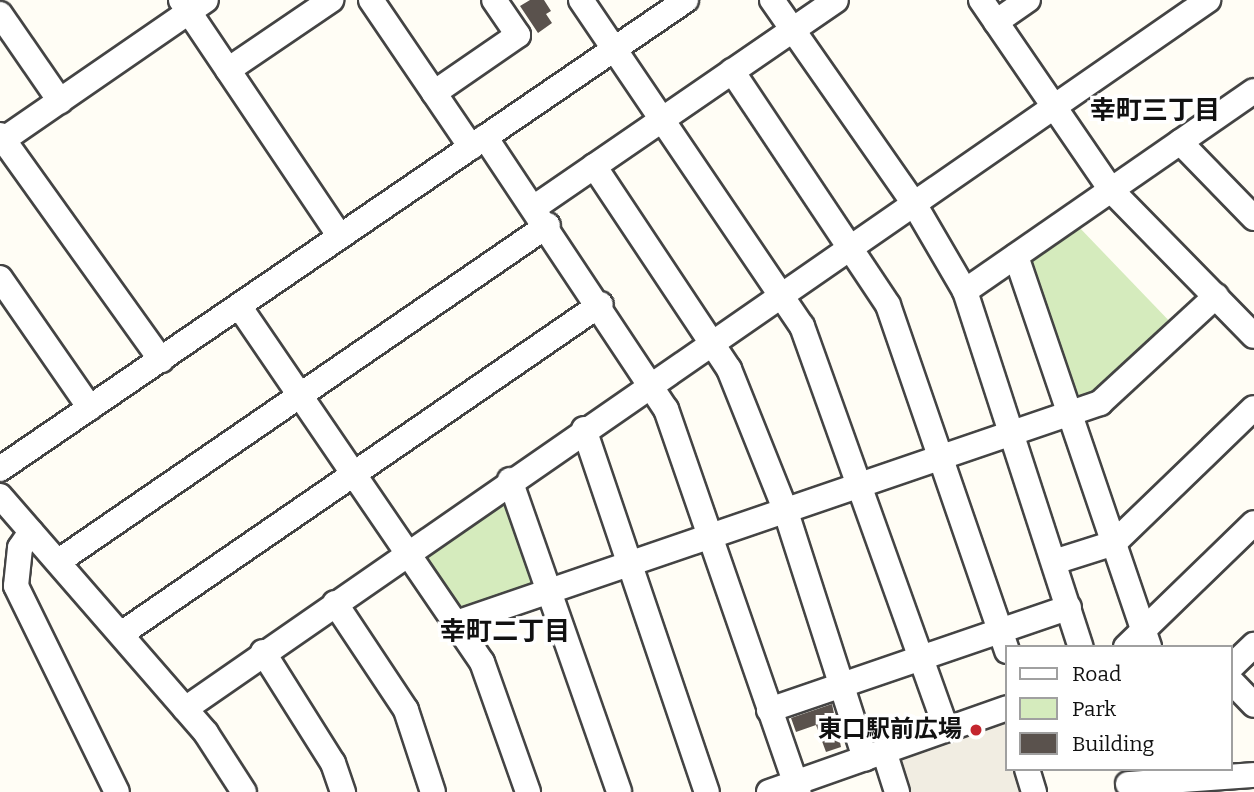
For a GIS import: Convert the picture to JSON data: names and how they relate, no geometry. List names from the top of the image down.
{
  "districts": ["幸町三丁目", "幸町二丁目"],
  "places": ["東口駅前広場"],
  "legend": ["Road", "Park", "Building"]
}
